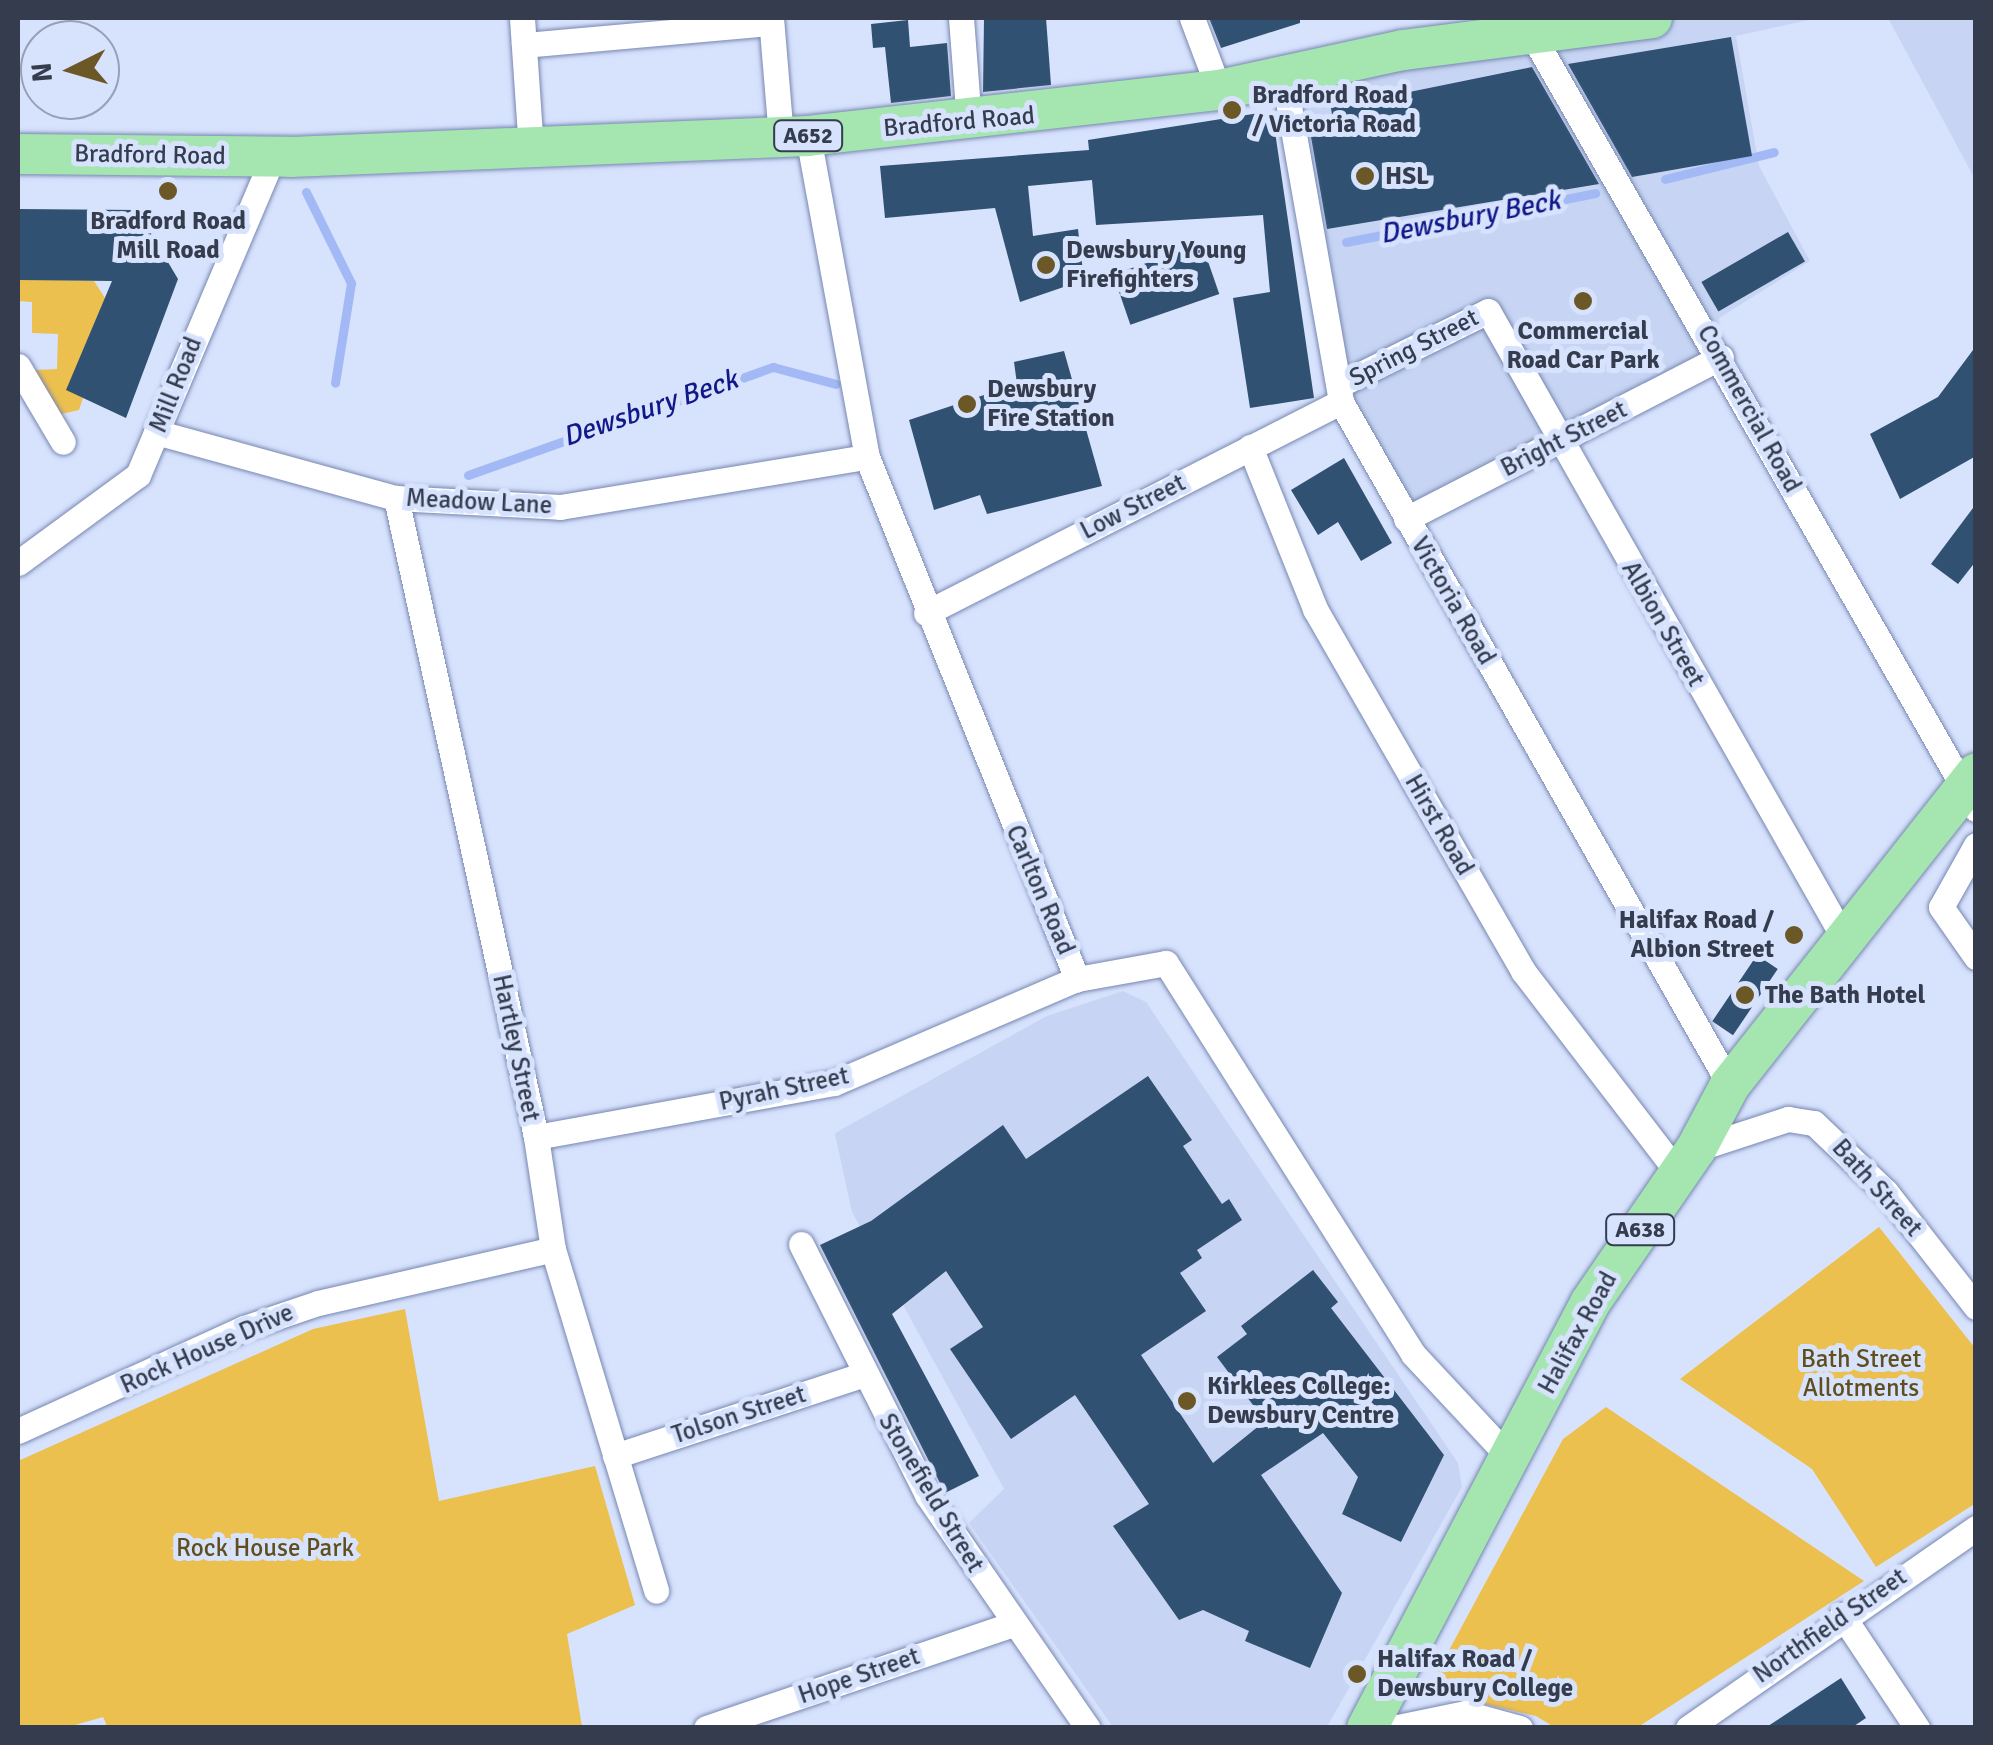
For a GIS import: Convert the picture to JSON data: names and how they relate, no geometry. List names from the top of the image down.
{
  "streets": {
    "main road": [
      "Bradford Road",
      "A652",
      "A638",
      "Halifax Road"
    ],
    "street": [
      "Spring Street",
      "Mill Road",
      "Commercial Road",
      "Bright Street",
      "Meadow Lane",
      "Low Street",
      "Victoria Road",
      "Albion Street",
      "Hirst Road",
      "Carlton Road",
      "Hartley Street",
      "Pyrah Street",
      "Bath Street",
      "Rock House Drive",
      "Tolson Street",
      "Stonefield Street",
      "Northfield Street",
      "Hope Street"
    ]
  },
  "crossings": [
    ["Bradford Road", "Mill Road"],
    ["Bradford Road", "Commercial Road"],
    ["Bradford Road", "Victoria Road"],
    ["Bradford Road", "Carlton Road"],
    ["Spring Street", "Low Street"],
    ["Spring Street", "Victoria Road"],
    ["Spring Street", "Albion Street"],
    ["Mill Road", "Meadow Lane"],
    ["Commercial Road", "Bright Street"],
    ["Commercial Road", "Halifax Road"],
    ["Bright Street", "Victoria Road"],
    ["Bright Street", "Albion Street"],
    ["Meadow Lane", "Carlton Road"],
    ["Meadow Lane", "Hartley Street"],
    ["Low Street", "Victoria Road"],
    ["Low Street", "Hirst Road"],
    ["Low Street", "Carlton Road"],
    ["Victoria Road", "Halifax Road"],
    ["Albion Street", "Halifax Road"],
    ["Hirst Road", "Bath Street"],
    ["Hirst Road", "Halifax Road"],
    ["Carlton Road", "Pyrah Street"],
    ["Carlton Road", "Halifax Road"],
    ["Hartley Street", "Pyrah Street"],
    ["Hartley Street", "Rock House Drive"],
    ["Hartley Street", "Tolson Street"],
    ["Bath Street", "Halifax Road"],
    ["Tolson Street", "Stonefield Street"],
    ["Stonefield Street", "Hope Street"]
  ],
  "water": ["Dewsbury Beck"],
  "parks": ["Bath Street Allotments", "Rock House Park"],
  "places": [
    "Bradford Road / Victoria Road",
    "HSL",
    "Bradford Road Mill Road",
    "Dewsbury Young Firefighters",
    "Commercial Road Car Park",
    "Dewsbury Fire Station",
    "Halifax Road / Albion Street",
    "The Bath Hotel",
    "Kirklees College: Dewsbury Centre",
    "Halifax Road / Dewsbury College"
  ],
  "north": "left"
}
